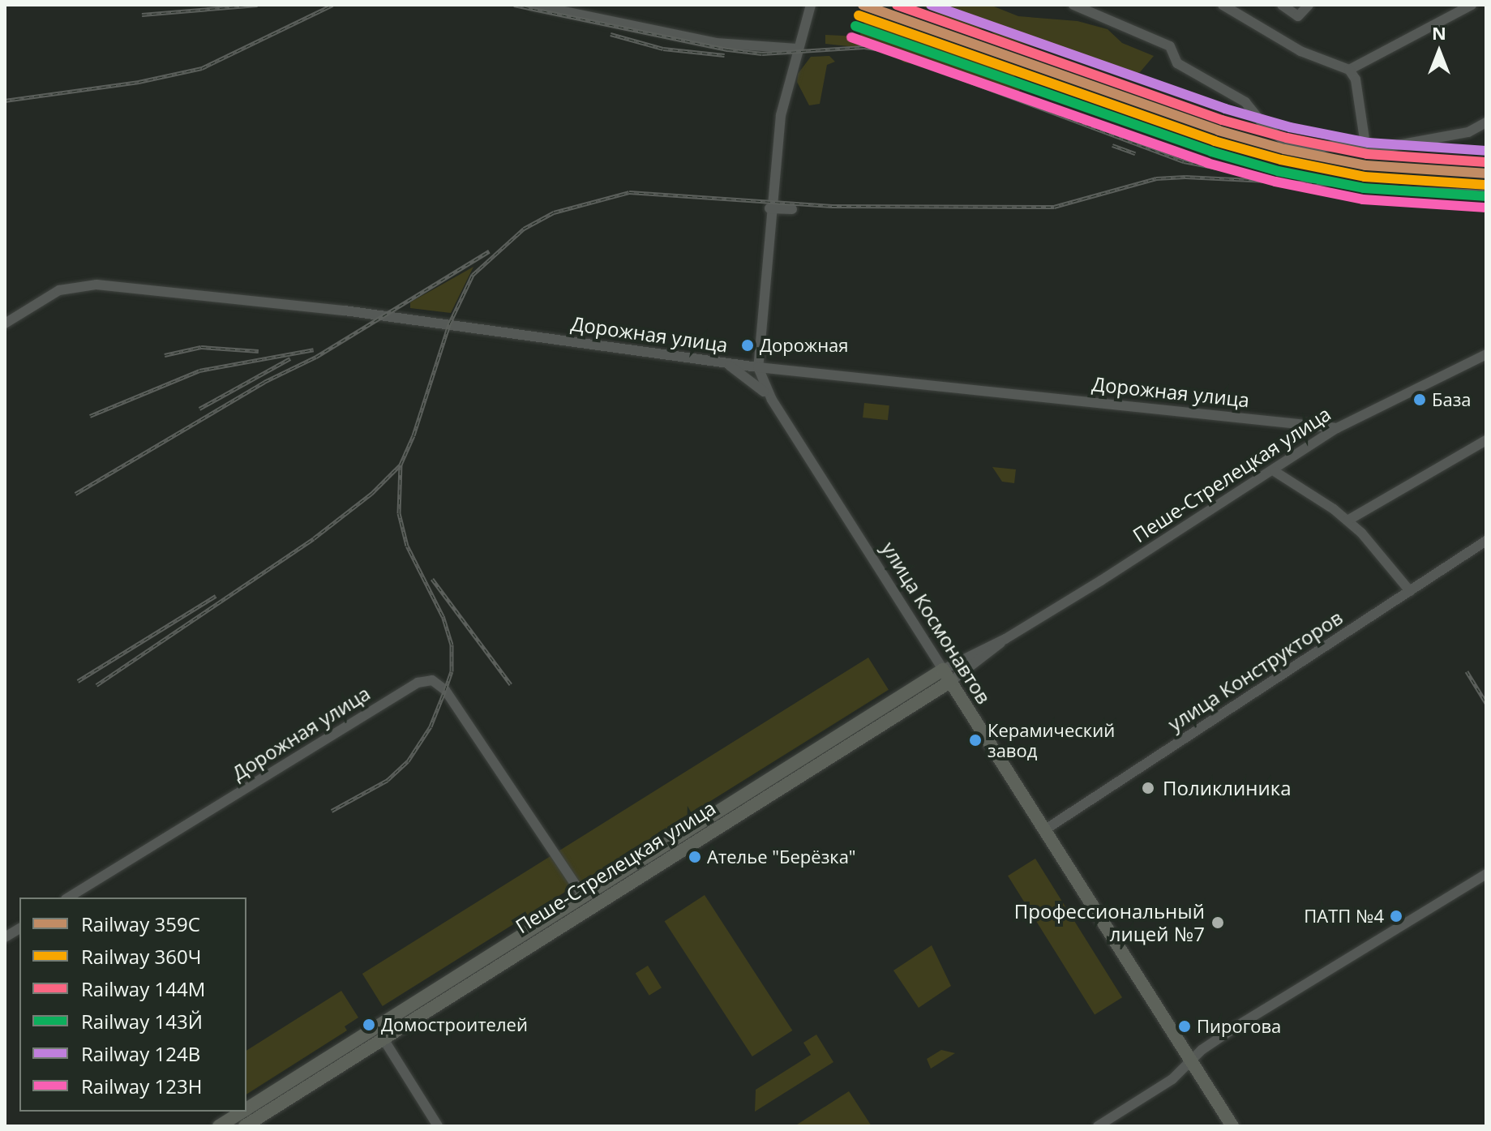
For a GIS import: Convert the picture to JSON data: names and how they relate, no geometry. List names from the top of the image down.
{
  "streets": {
    "main road": ["Пеше-Стрелецкая улица", "улица Космонавтов"],
    "street": ["Дорожная улица", "улица Конструкторов"]
  },
  "crossings": [
    ["Дорожная улица", "Пеше-Стрелецкая улица"],
    ["Дорожная улица", "улица Космонавтов"],
    ["Пеше-Стрелецкая улица", "улица Космонавтов"],
    ["улица Космонавтов", "улица Конструкторов"]
  ],
  "places": [
    "Дорожная",
    "База",
    "Керамический завод",
    "Поликлиника",
    "Ателье \"Берёзка\"",
    "ПАТП №4",
    "Профессиональный лицей №7",
    "Домостроителей",
    "Пирогова"
  ],
  "lines": [
    "rail line 359С",
    "rail line 144М",
    "rail line 124В",
    "rail line 360Ч",
    "rail line 143Й",
    "rail line 123Н"
  ],
  "legend": [
    "Railway 359С",
    "Railway 360Ч",
    "Railway 144М",
    "Railway 143Й",
    "Railway 124В",
    "Railway 123Н"
  ],
  "north": "top"
}
